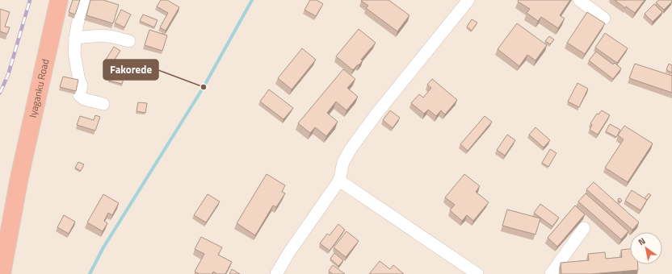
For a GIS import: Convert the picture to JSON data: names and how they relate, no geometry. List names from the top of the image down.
{
  "streets": {
    "highway": ["Iyaganku Road"]
  },
  "places": ["Fakorede"],
  "north": "top left"
}
